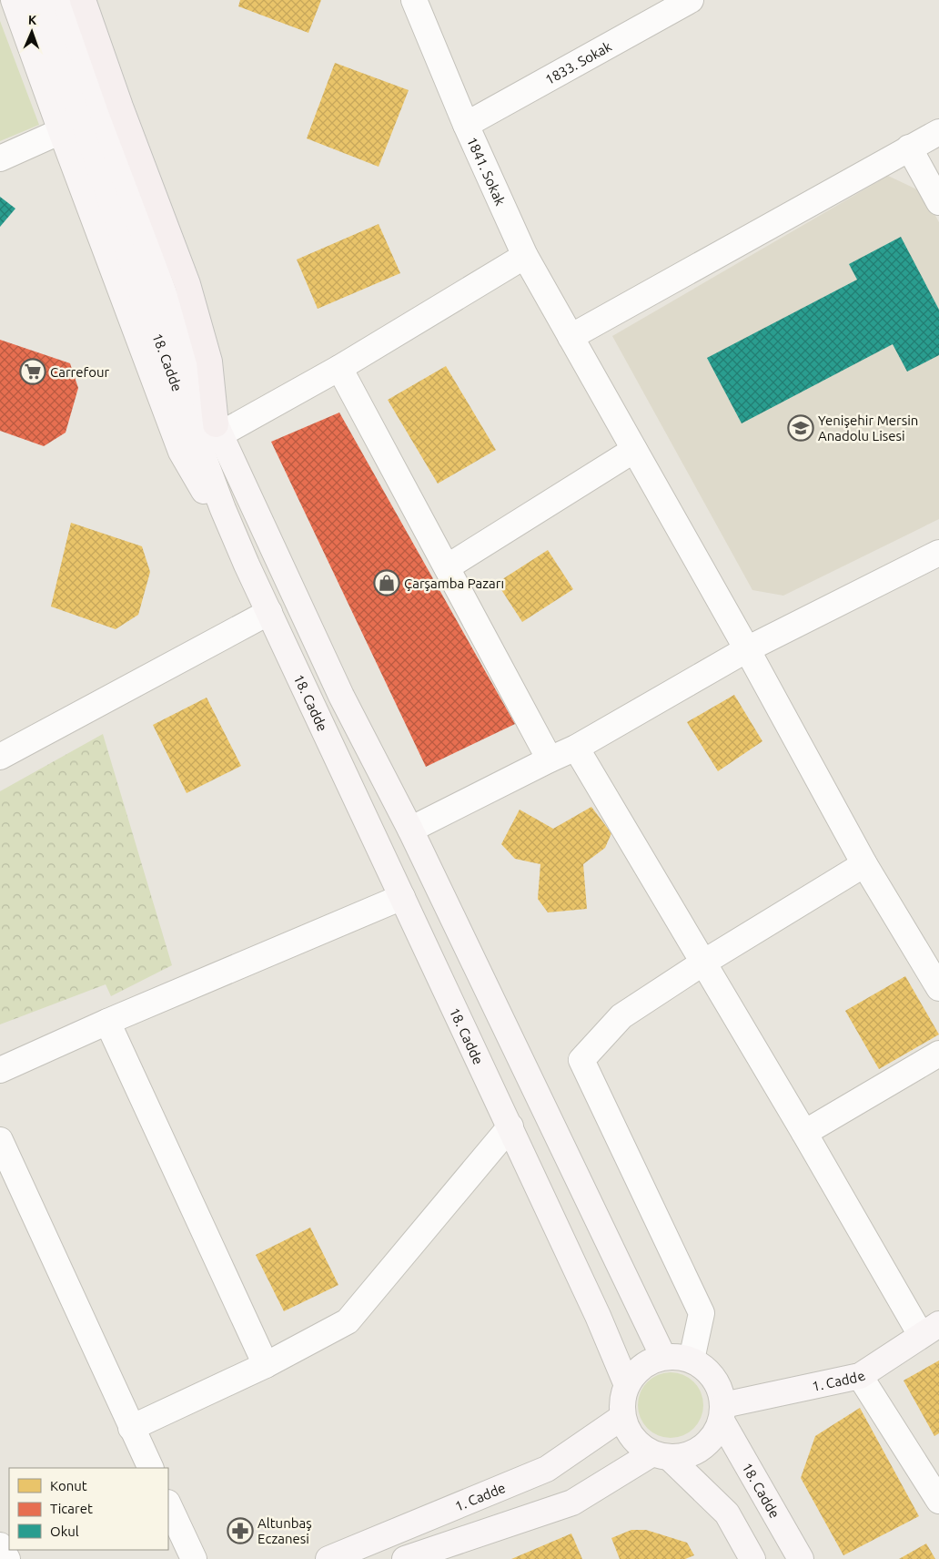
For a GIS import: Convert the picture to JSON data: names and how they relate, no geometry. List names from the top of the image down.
{
  "streets": {
    "street": [
      "1833. Sokak",
      "1841. Sokak",
      "18. Cadde",
      "1. Cadde"
    ]
  },
  "crossings": [
    ["1833. Sokak", "1841. Sokak"],
    ["18. Cadde", "1. Cadde"]
  ],
  "places": {
    "supermarket": ["Carrefour"],
    "school or university": ["Yenişehir Mersin Anadolu Lisesi"],
    "shop": ["Çarşamba Pazarı"],
    "pharmacy": ["Altunbaş Eczanesi"]
  },
  "legend": ["Konut", "Ticaret", "Okul"],
  "north": "top"
}
